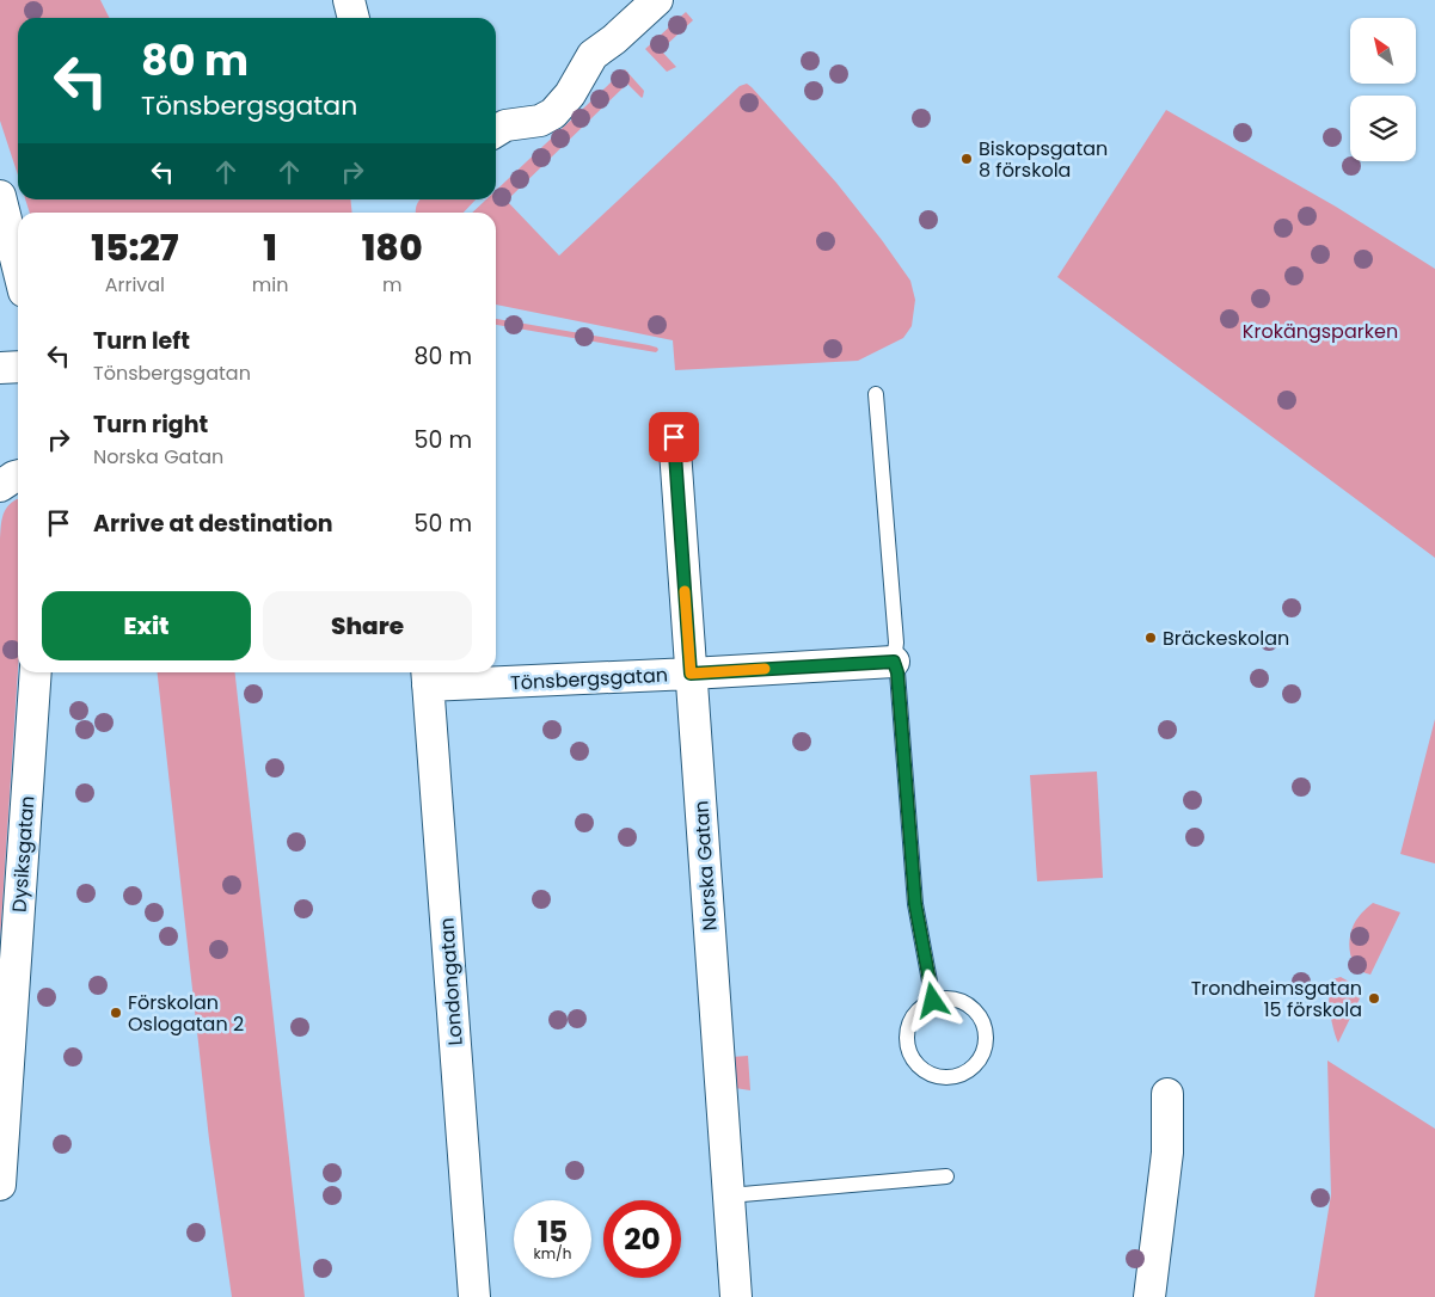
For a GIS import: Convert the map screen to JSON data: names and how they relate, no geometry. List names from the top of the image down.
{
  "streets": {
    "street": [
      "Tönsbergsgatan",
      "Dysiksgatan",
      "Norska Gatan",
      "Londongatan"
    ]
  },
  "crossings": [
    ["Tönsbergsgatan", "Norska Gatan"],
    ["Tönsbergsgatan", "Londongatan"]
  ],
  "parks": ["Krokängsparken"],
  "places": [
    "Biskopsgatan 8 förskola",
    "Bräckeskolan",
    "Trondheimsgatan 15 förskola",
    "Förskolan Oslogatan 2"
  ],
  "north": "top left",
  "page": {
    "turn": ["80 m", "Tönsbergsgatan"],
    "eta": [
      "15:27",
      "Arrival",
      "1",
      "min",
      "180",
      "m"
    ],
    "list": [
      {
        "name": "Turn left",
        "note": "Tönsbergsgatan",
        "value": "80 m"
      },
      {
        "name": "Turn right",
        "note": "Norska Gatan",
        "value": "50 m"
      },
      {
        "name": "Arrive at destination",
        "value": "50 m"
      }
    ],
    "buttons": ["Exit", "Share"],
    "speed": "15 km/h",
    "limit": "20"
  }
}
